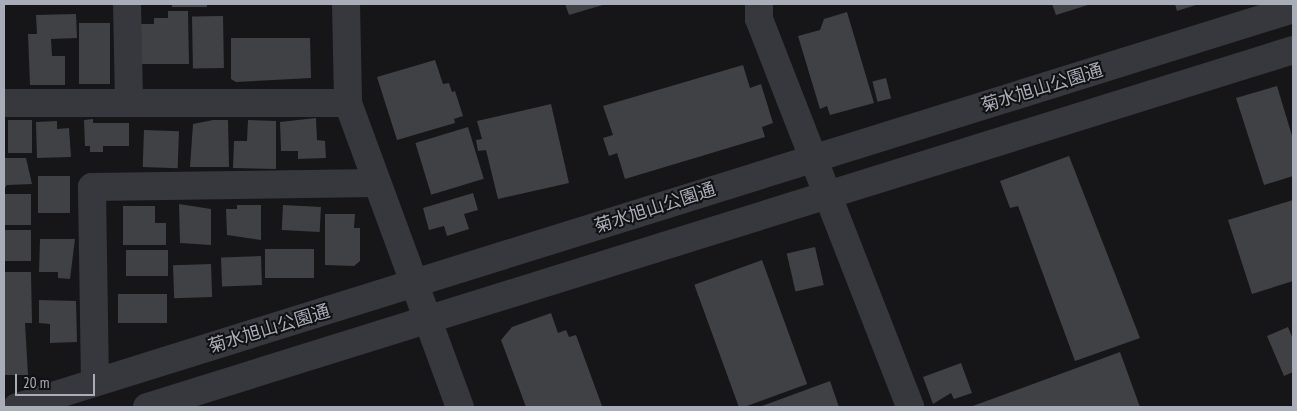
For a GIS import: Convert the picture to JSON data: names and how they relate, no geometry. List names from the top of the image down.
{
  "streets": {
    "street": ["菊水旭山公園通"]
  },
  "scale_bar": "20 m"
}
